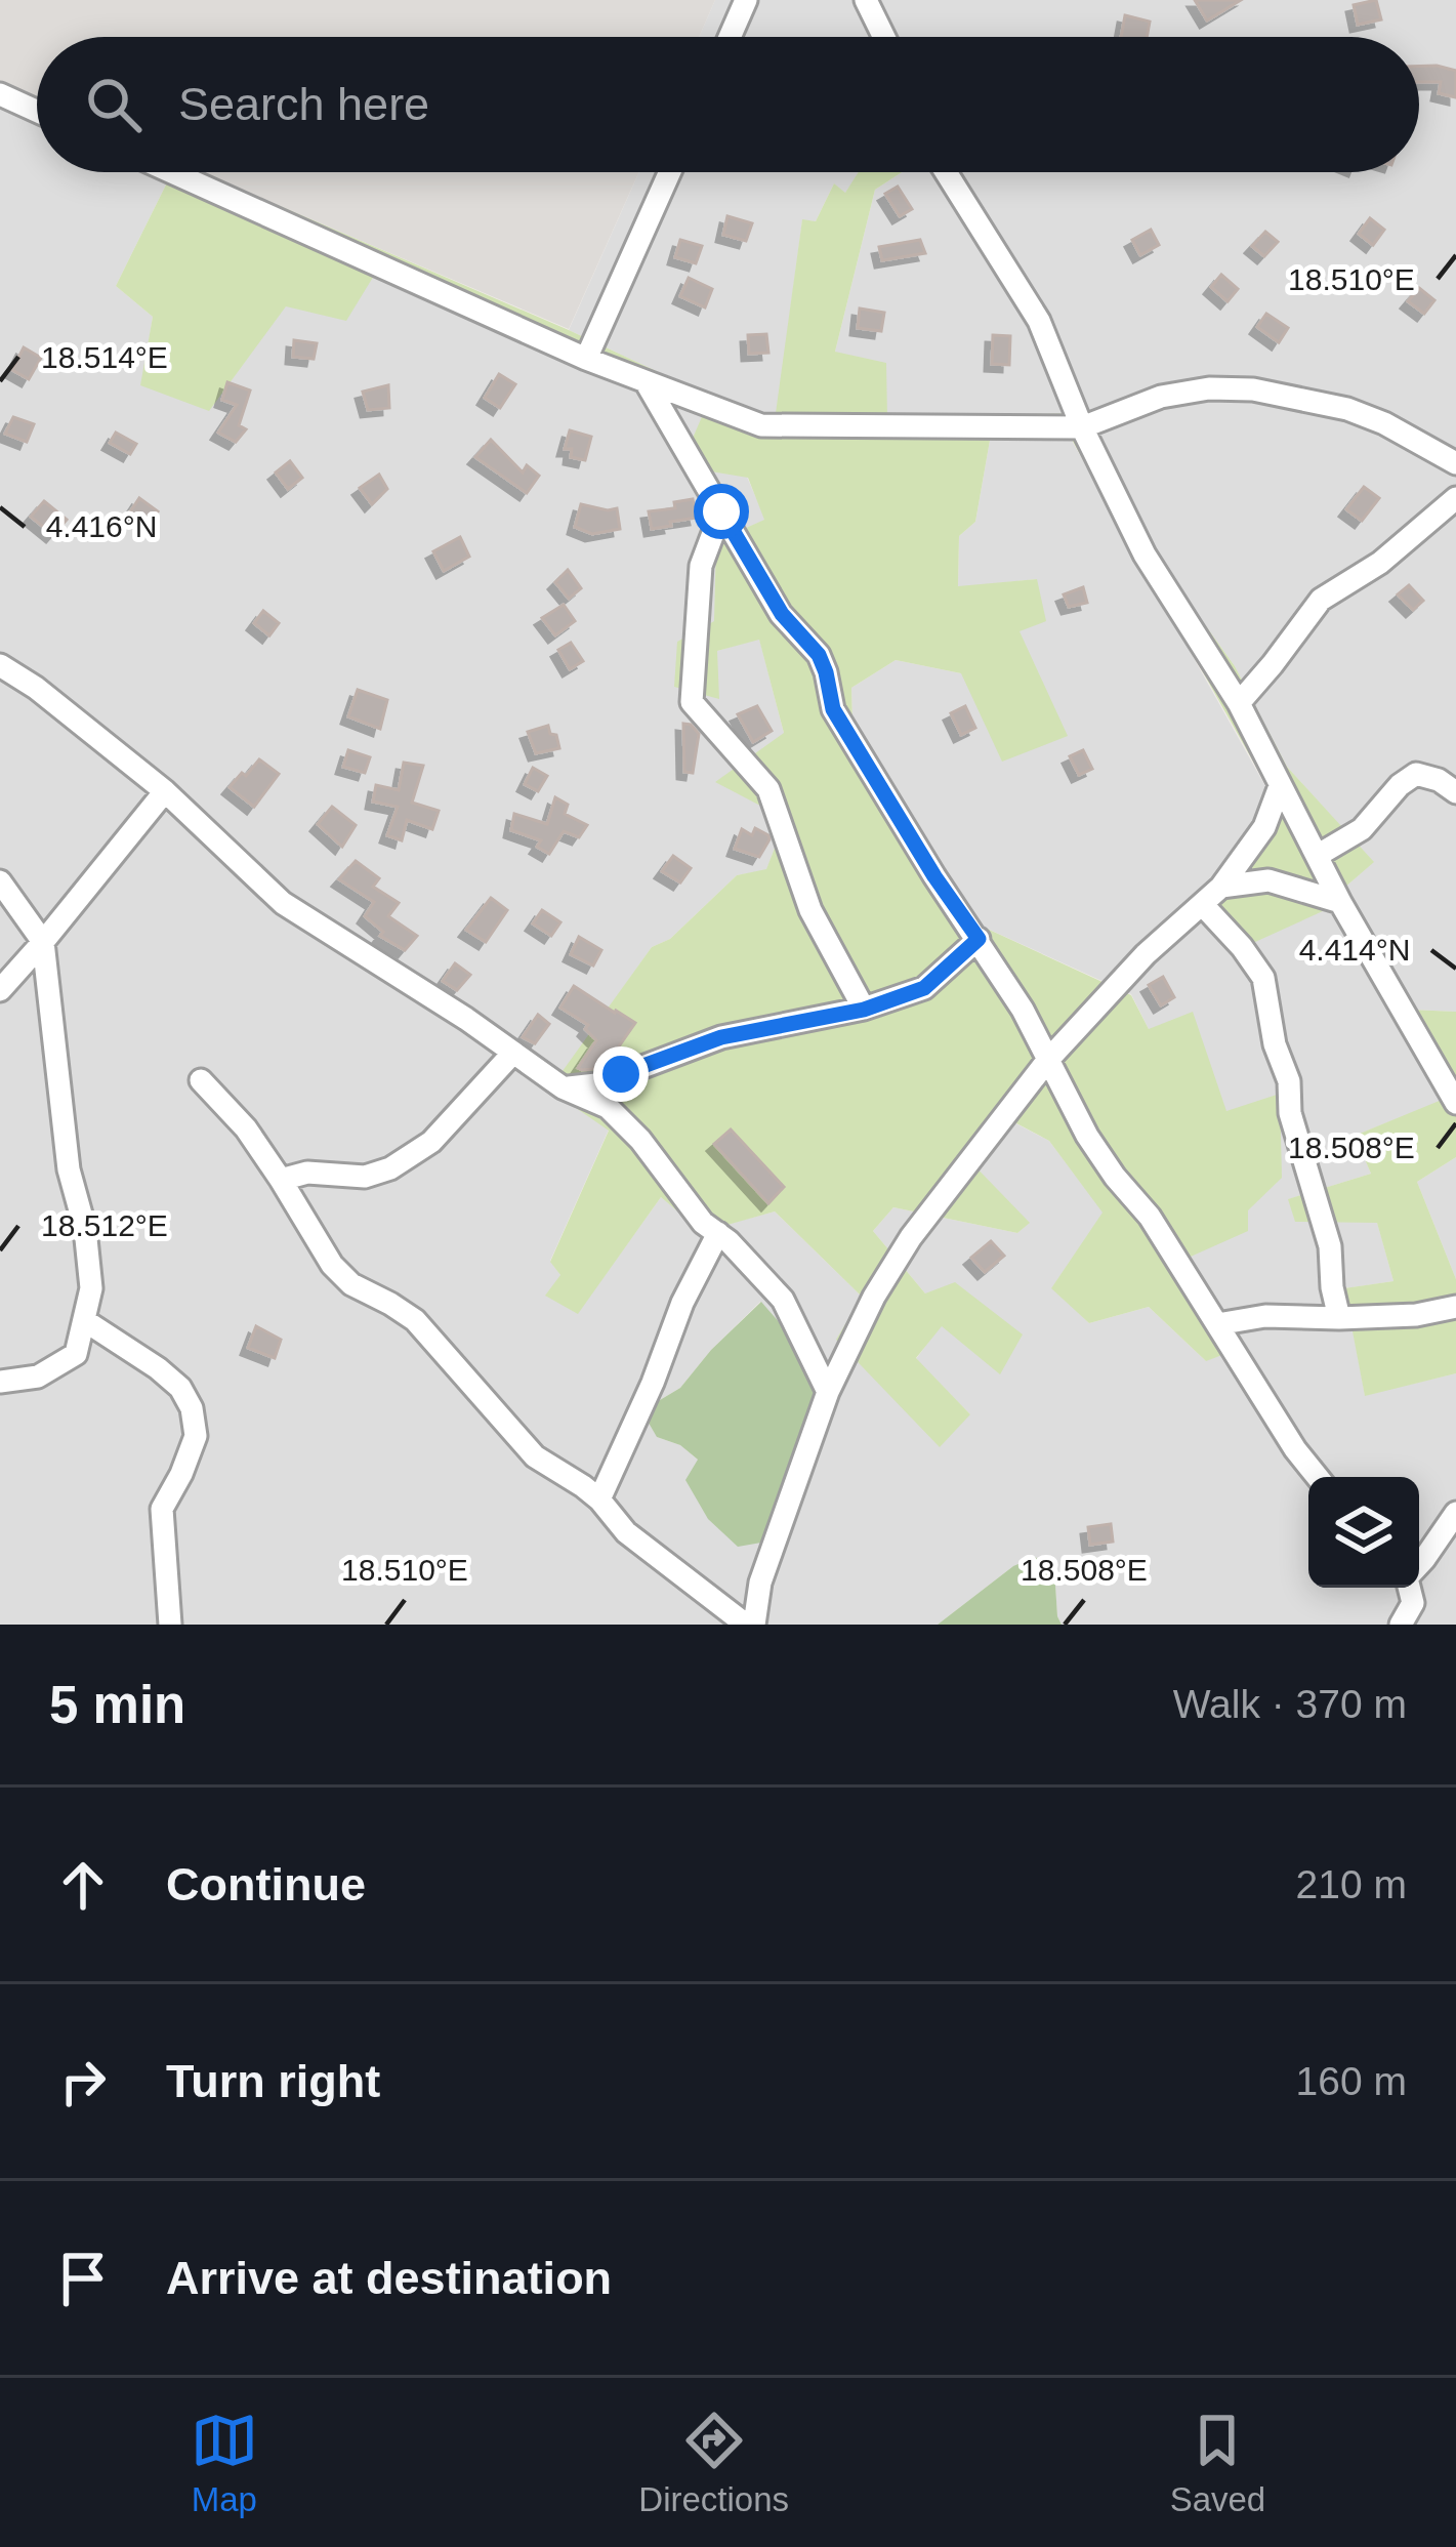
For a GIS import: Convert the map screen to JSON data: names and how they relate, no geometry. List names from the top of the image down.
{
  "page": {
    "search": "Search here",
    "heading": ["5 min", "Walk · 370 m"],
    "list": [
      ["Continue", "210 m"],
      ["Turn right", "160 m"],
      "Arrive at destination"
    ],
    "nav": ["Map", "Directions", "Saved"]
  },
  "coordinates": [
    "18.510°E",
    "18.514°E",
    "4.416°N",
    "4.414°N",
    "18.508°E",
    "18.512°E"
  ]
}
